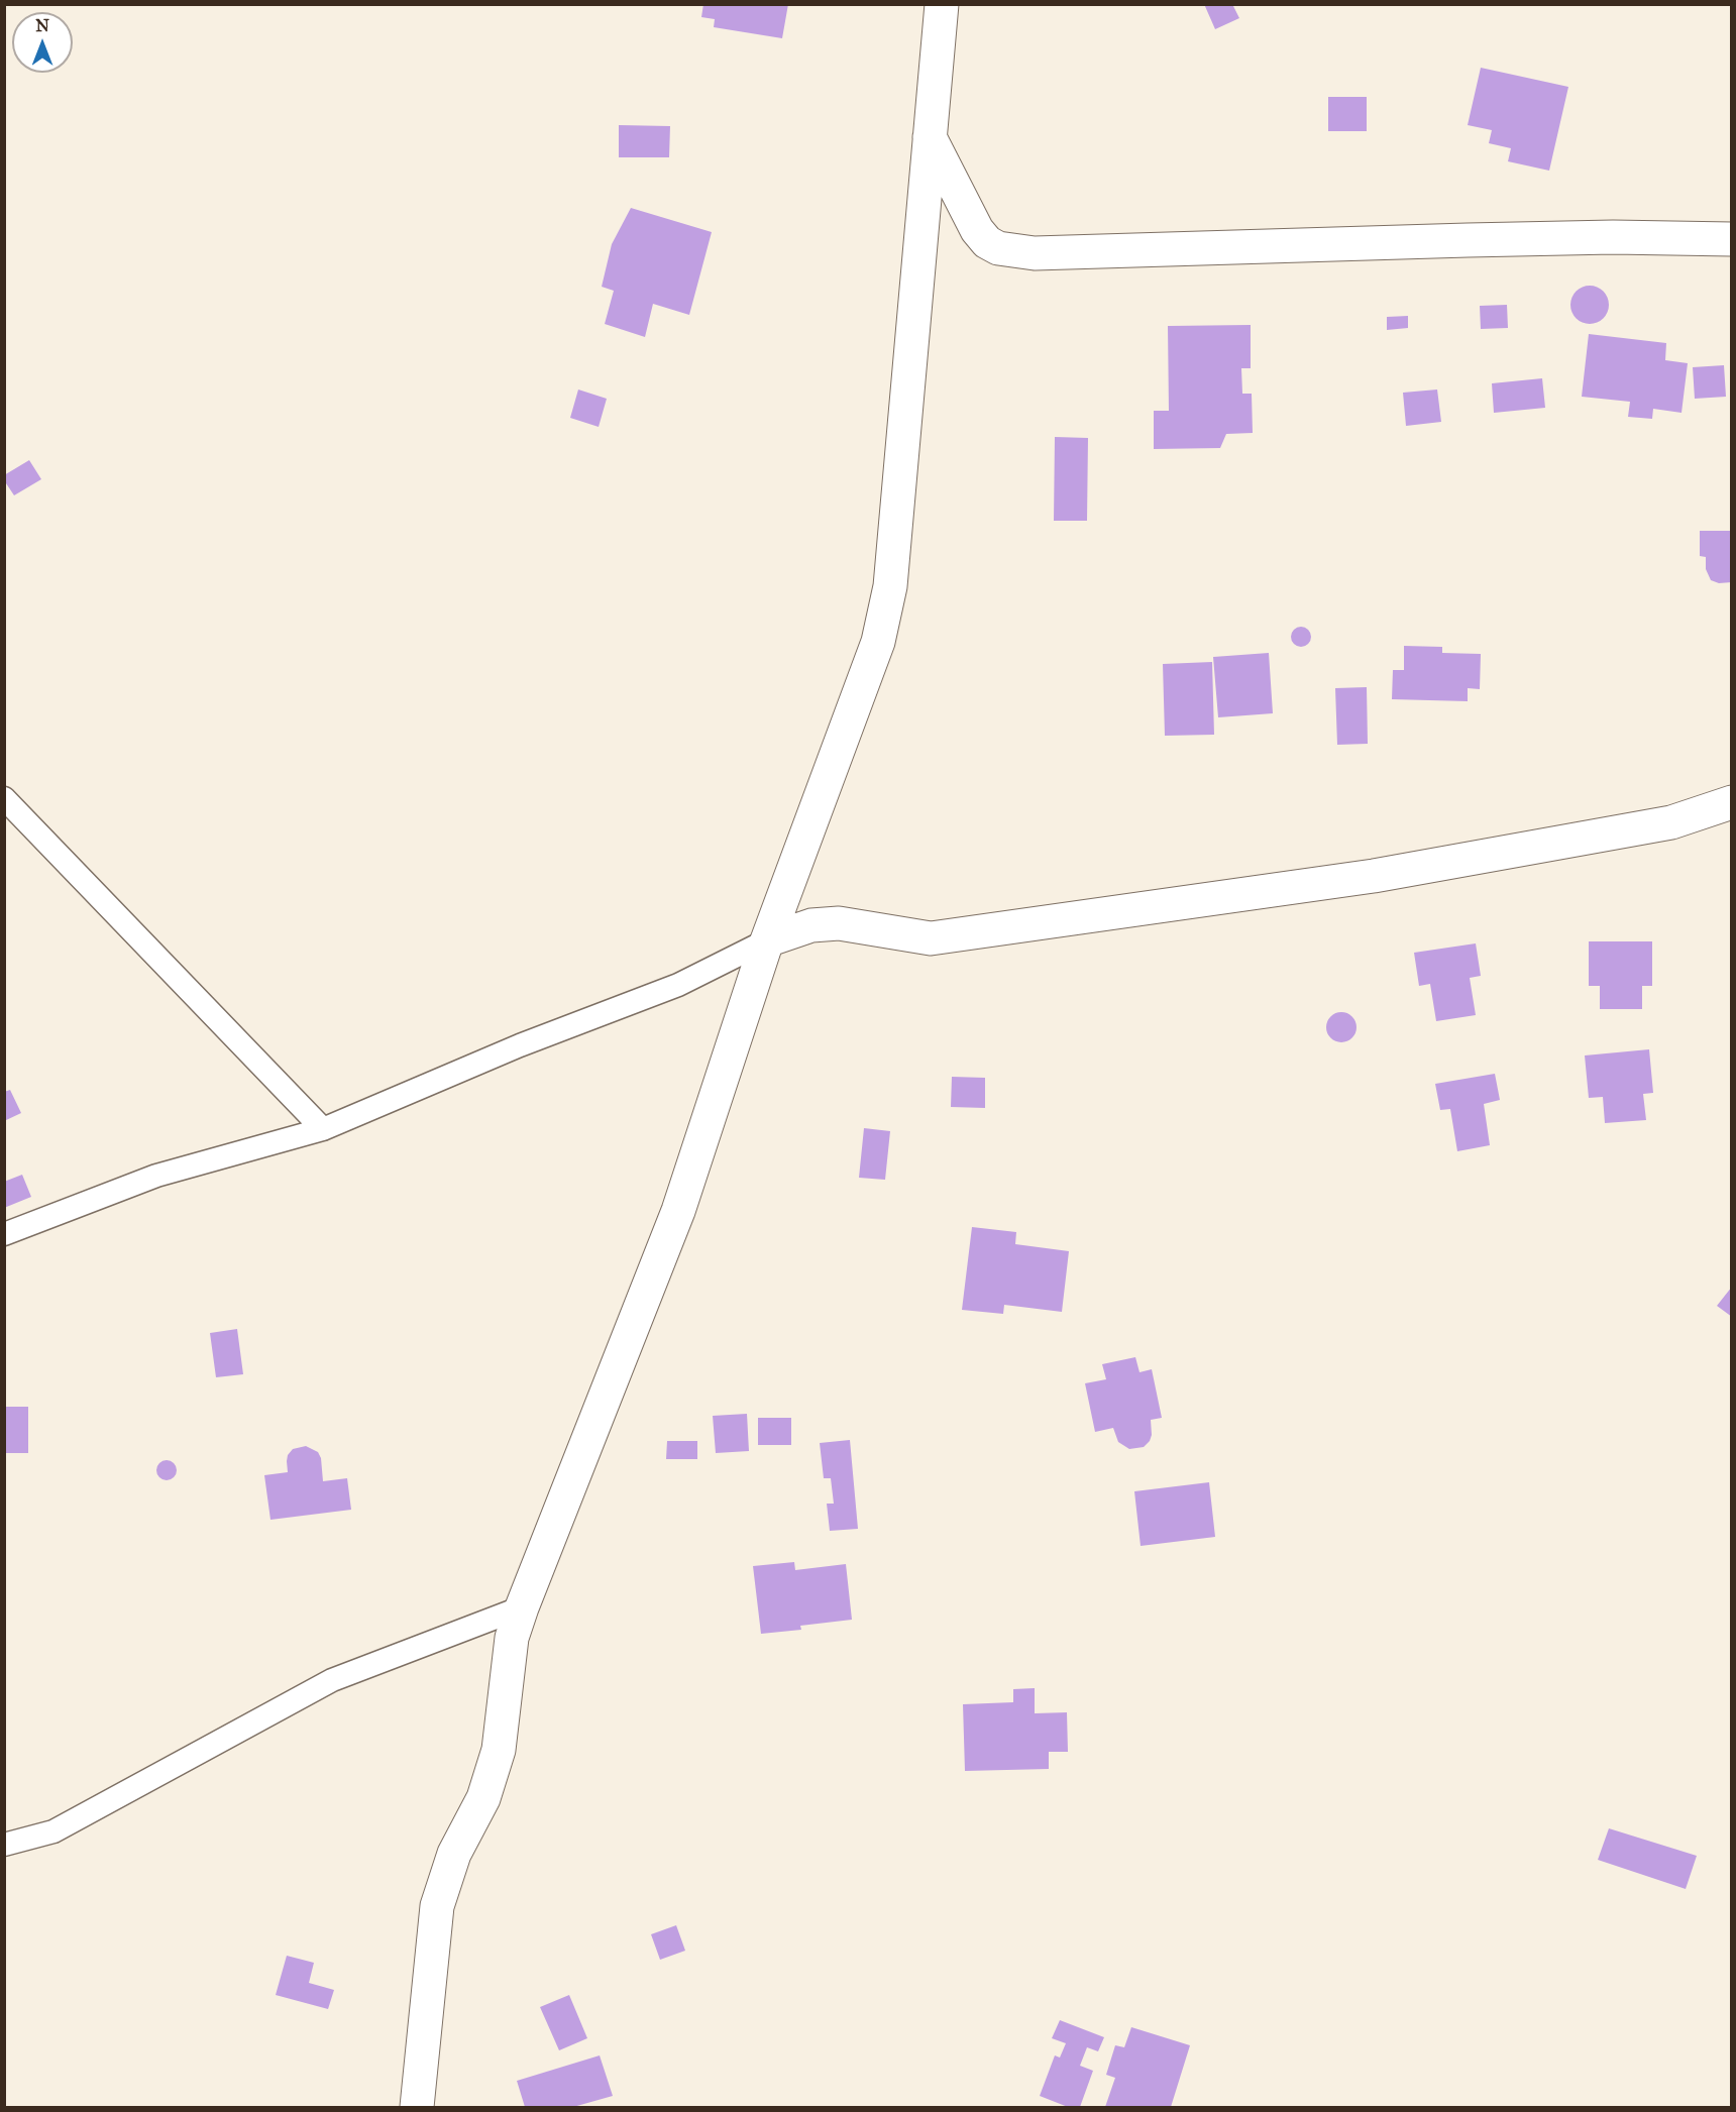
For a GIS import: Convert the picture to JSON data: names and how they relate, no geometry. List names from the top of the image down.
{
  "north": "top"
}
